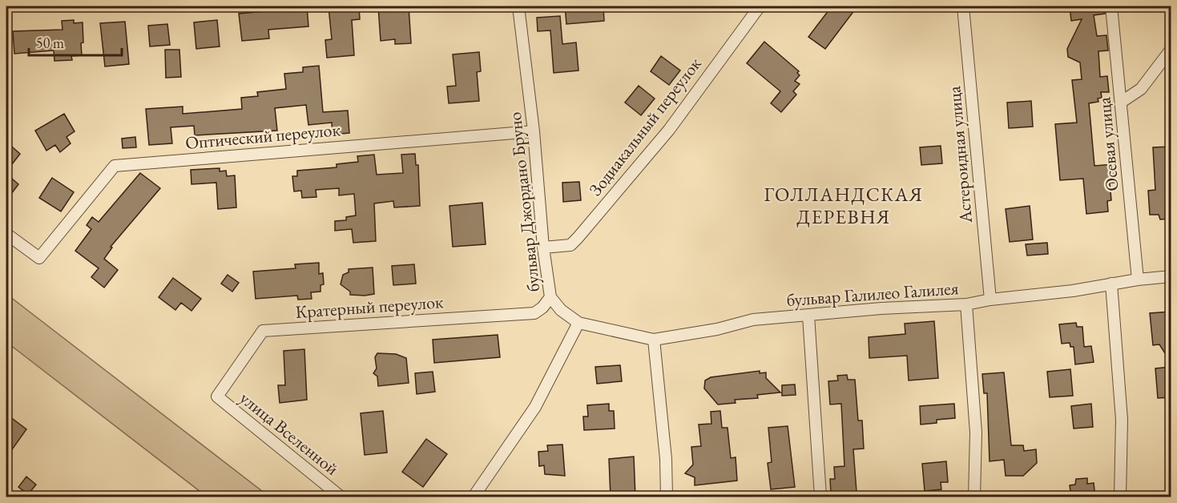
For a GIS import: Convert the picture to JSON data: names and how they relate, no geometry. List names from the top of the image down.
{
  "streets": {
    "street": [
      "Зодиакальный переулок",
      "Оптический переулок",
      "Осевая улица",
      "Астероидная улица",
      "бульвар Джордано Бруно",
      "бульвар Галилео Галилея",
      "Кратерный переулок",
      "улица Вселенной"
    ]
  },
  "crossings": [
    ["Зодиакальный переулок", "бульвар Джордано Бруно"],
    ["Оптический переулок", "бульвар Джордано Бруно"],
    ["Осевая улица", "бульвар Галилео Галилея"],
    ["Астероидная улица", "бульвар Галилео Галилея"],
    ["бульвар Джордано Бруно", "бульвар Галилео Галилея"],
    ["бульвар Джордано Бруно", "Кратерный переулок"],
    ["Кратерный переулок", "улица Вселенной"]
  ],
  "districts": ["ГОЛЛАНДСКАЯ ДЕРЕВНЯ"],
  "scale_bar": "50 m"
}
